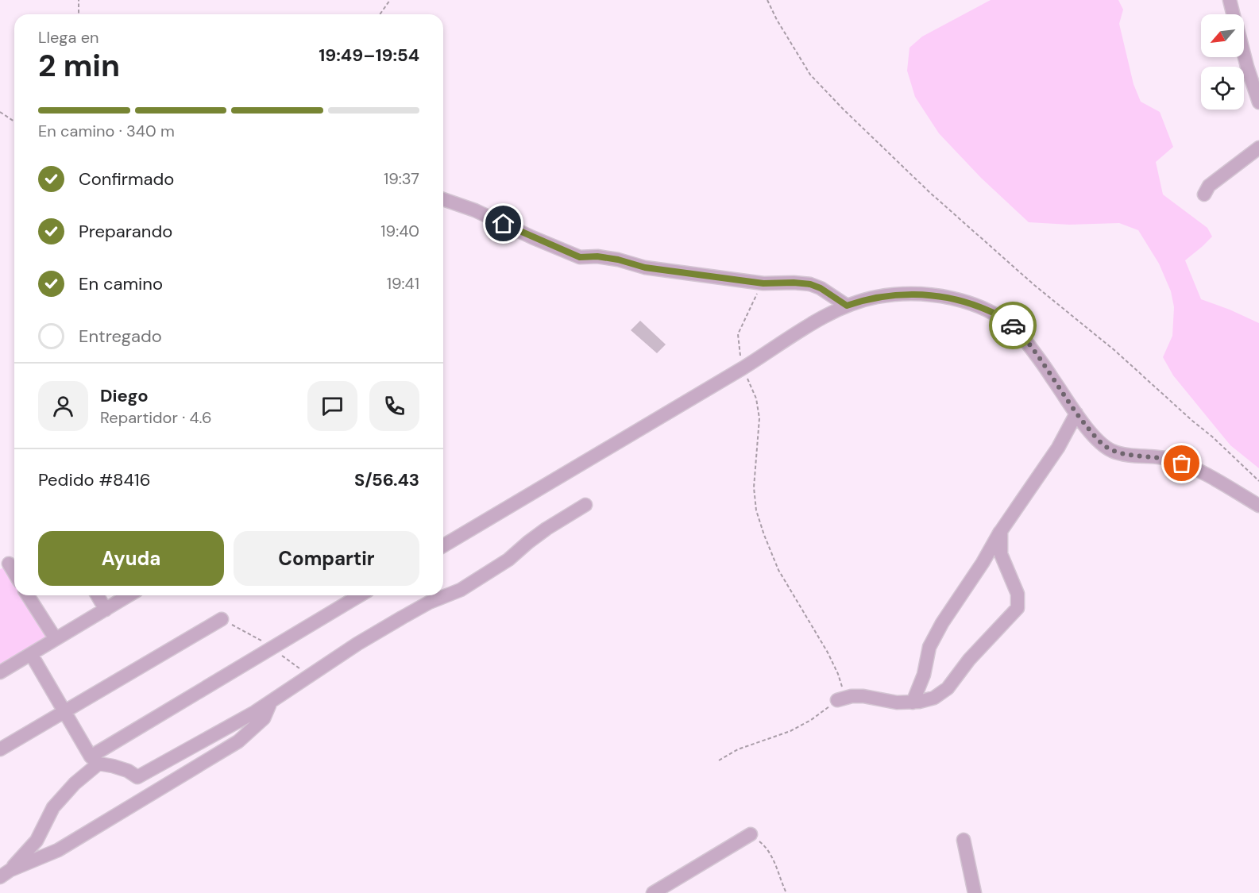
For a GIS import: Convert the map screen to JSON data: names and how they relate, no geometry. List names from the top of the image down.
{
  "north": "bottom left",
  "page": {
    "heading": ["2 min", "Llega en", "19:49–19:54"],
    "panel": [
      "Diego",
      "Repartidor · 4.6",
      "Pedido #8416",
      "S/56.43"
    ],
    "bar": "En camino · 340 m",
    "list": [
      ["Confirmado", "19:37"],
      ["Preparando", "19:40"],
      ["En camino", "19:41"],
      "Entregado"
    ],
    "buttons": ["Ayuda", "Compartir"]
  }
}
